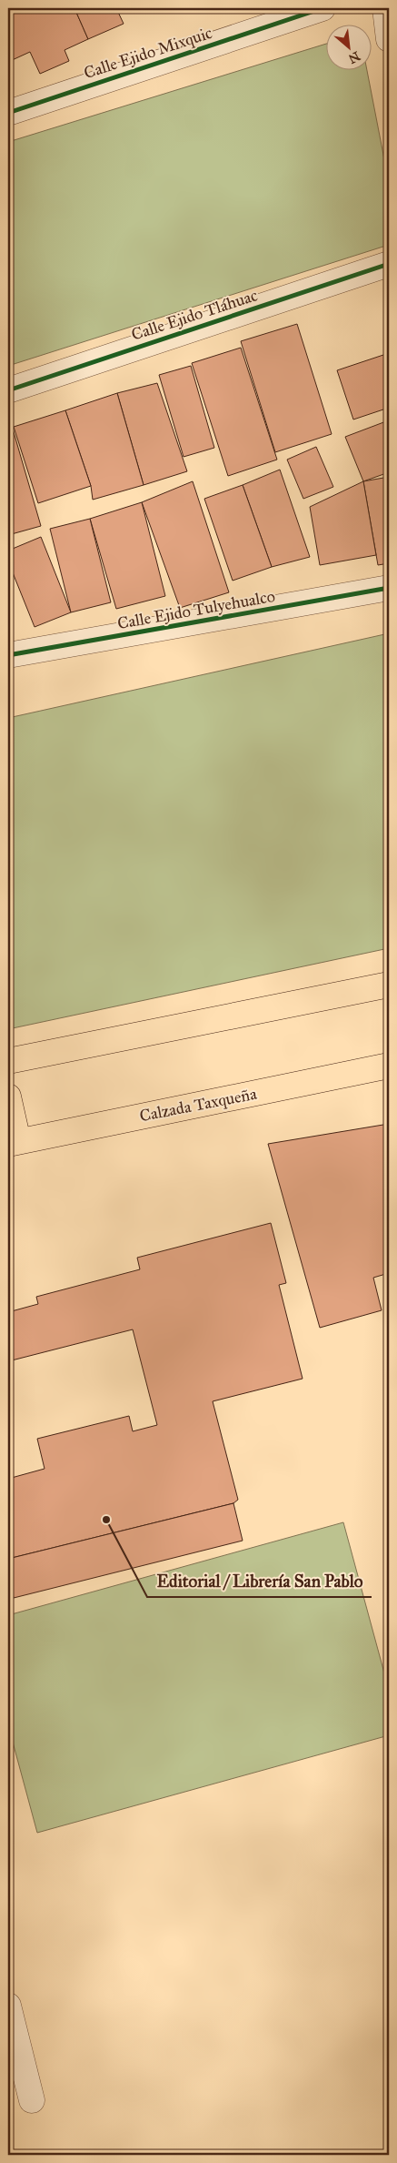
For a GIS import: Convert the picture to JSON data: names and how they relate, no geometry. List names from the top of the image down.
{
  "streets": {
    "main road": ["Calzada Taxqueña"],
    "street": ["Calle Ejido Mixquic", "Calle Ejido Tláhuac", "Calle Ejido Tulyehualco"]
  },
  "places": ["Editorial / Librería San Pablo"],
  "north": "bottom right"
}
